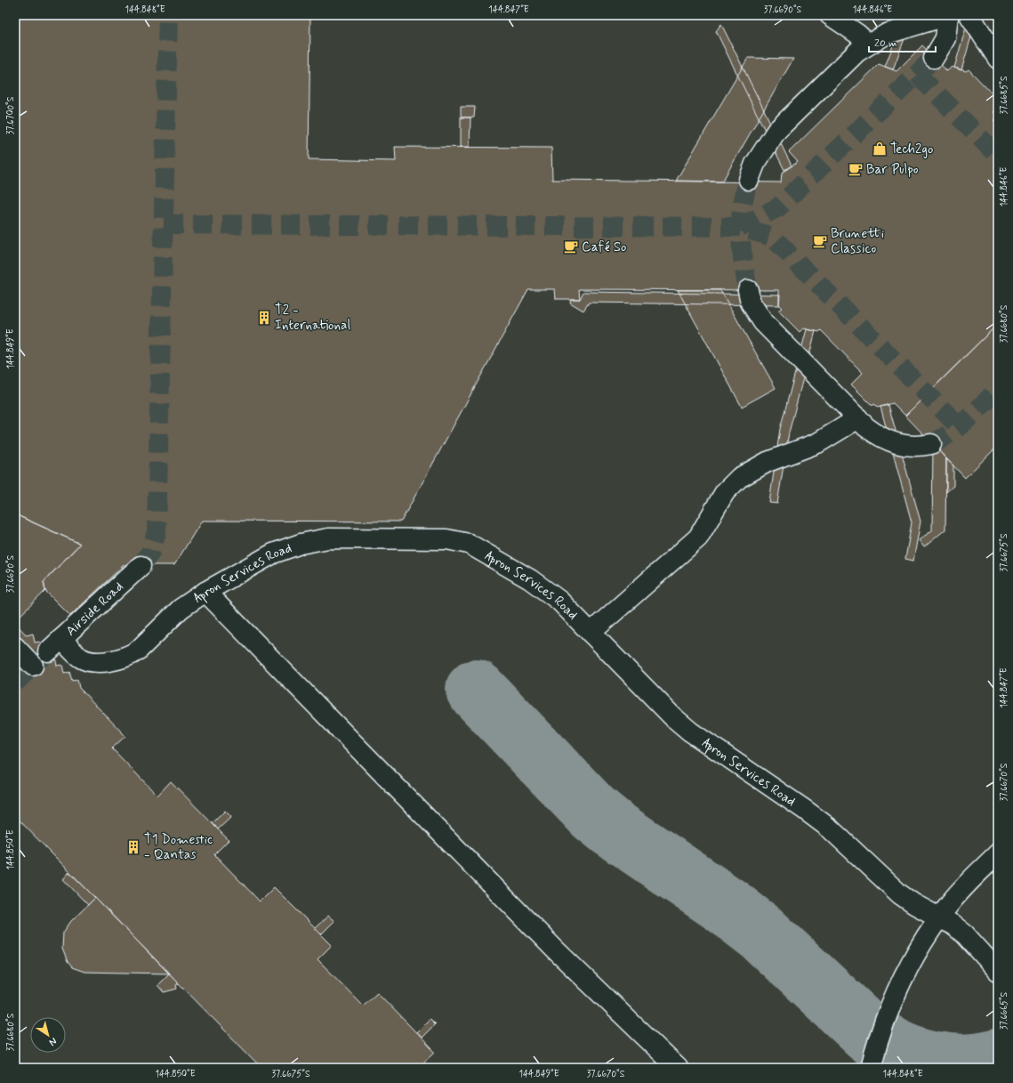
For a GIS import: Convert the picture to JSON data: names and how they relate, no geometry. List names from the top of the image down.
{
  "streets": {
    "lane": ["Apron Services Road", "Airside Road"]
  },
  "crossings": [
    ["Apron Services Road", "Airside Road"]
  ],
  "places": {
    "shop": ["Tech2go"],
    "cafe": ["Bar Pulpo", "Brunetti Classico", "Café So"],
    "building": ["T2 - International", "T1 Domestic - Qantas"]
  },
  "scale_bar": "20 m",
  "north": "bottom right",
  "coordinates": [
    "144.848°E",
    "144.847°E",
    "37.6690°S",
    "144.846°E",
    "37.6685°S",
    "37.6700°S",
    "37.6680°S",
    "144.849°E",
    "37.6675°S",
    "37.6670°S",
    "144.850°E",
    "37.6665°S"
  ]
}
